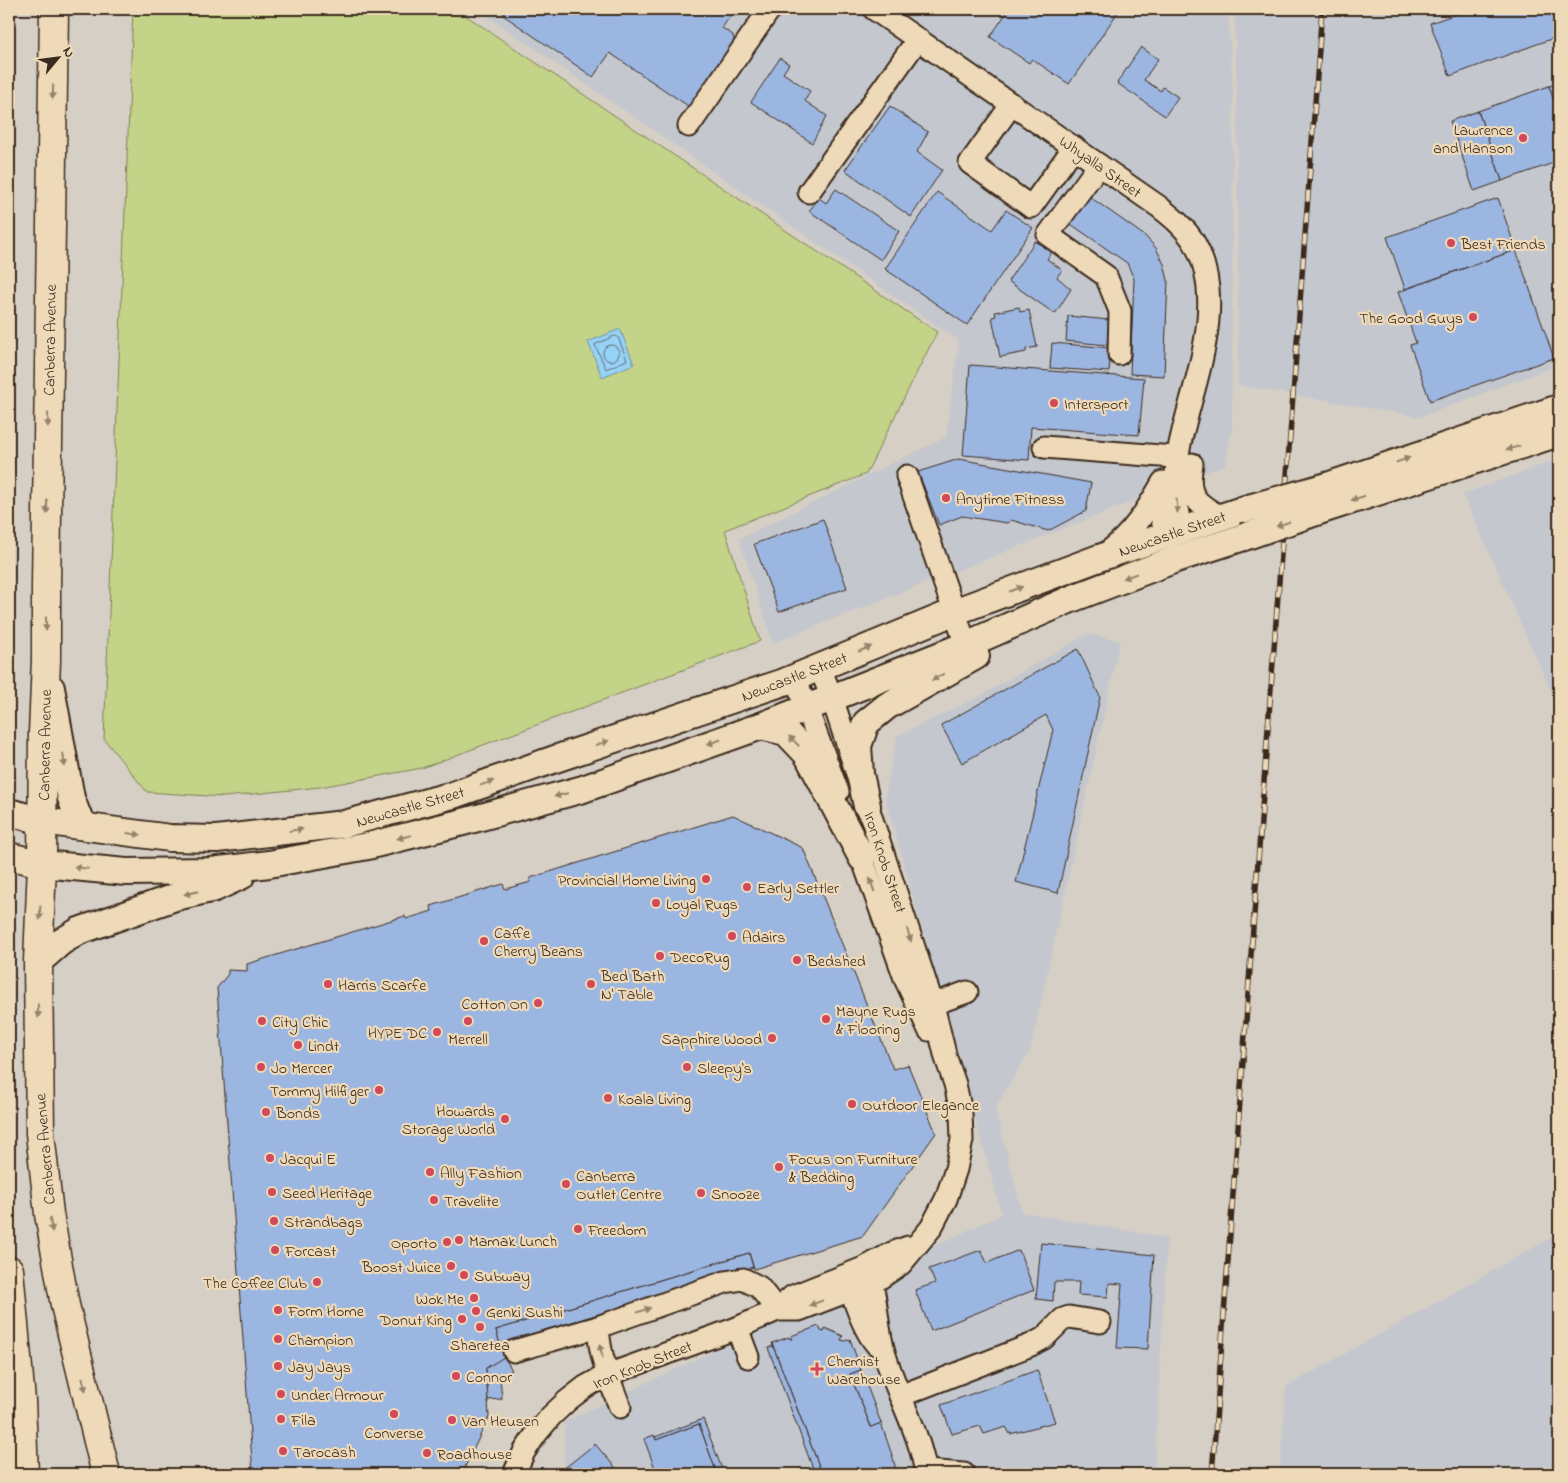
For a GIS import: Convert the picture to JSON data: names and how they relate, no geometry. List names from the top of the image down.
{
  "streets": {
    "highway": ["Canberra Avenue"],
    "main road": ["Whyalla Street", "Newcastle Street"],
    "street": ["Iron Knob Street"]
  },
  "crossings": [
    ["Whyalla Street", "Newcastle Street"],
    ["Canberra Avenue", "Newcastle Street"],
    ["Newcastle Street", "Iron Knob Street"]
  ],
  "one_way": ["Canberra Avenue"],
  "places": {
    "other": [
      "Lawrence and Hanson",
      "Best Friends",
      "The Good Guys",
      "Intersport",
      "Anytime Fitness",
      "Provincial Home Living",
      "Early Settler",
      "Loyal Rugs",
      "Adairs",
      "Caffe Cherry Beans",
      "DecoRug",
      "Bedshed",
      "Harris Scarfe",
      "Bed Bath N' Table",
      "Cotton On",
      "Mayne Rugs & Flooring",
      "City Chic",
      "Merrell",
      "HYPE DC",
      "Sapphire Wood",
      "Lindt",
      "Jo Mercer",
      "Sleepy's",
      "Tommy Hilfiger",
      "Koala Living",
      "Outdoor Elegance",
      "Bonds",
      "Howards Storage World",
      "Jacqui E",
      "Focus On Furniture & Bedding",
      "Ally Fashion",
      "Canberra Outlet Centre",
      "Seed Heritage",
      "Snooze",
      "Travelite",
      "Strandbags",
      "Freedom",
      "Mamak Lunch",
      "Oporto",
      "Forcast",
      "Boost Juice",
      "Subway",
      "The Coffee Club",
      "Wok Me",
      "Form Home",
      "Genki Sushi",
      "Donut King",
      "Sharetea",
      "Champion",
      "Jay Jays",
      "Connor",
      "Under Armour",
      "Converse",
      "Fila",
      "Van Heusen",
      "Tarocash",
      "Roadhouse"
    ],
    "health": ["Chemist Warehouse"]
  },
  "north": "top right"
}
